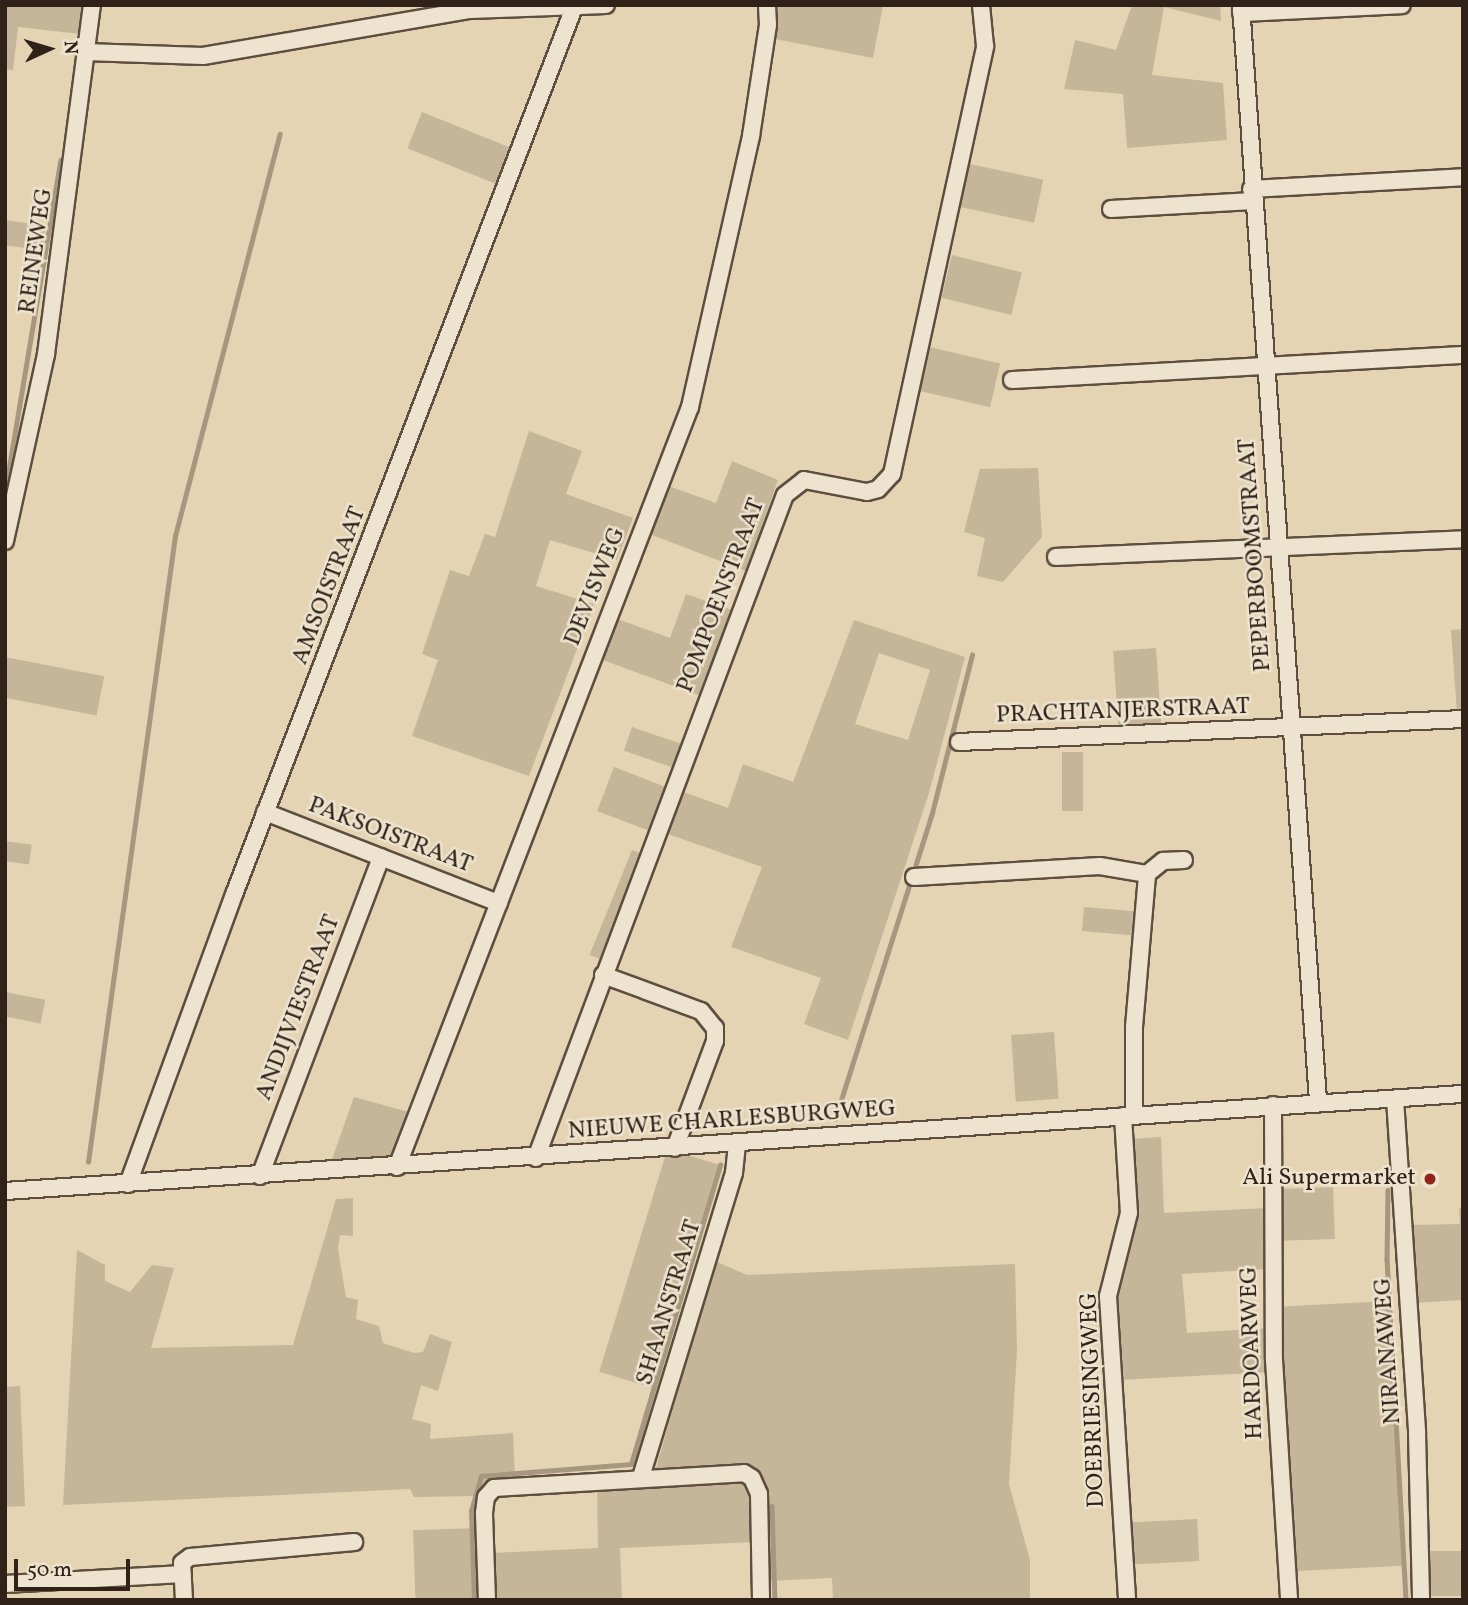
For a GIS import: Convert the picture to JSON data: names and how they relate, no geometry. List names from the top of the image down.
{
  "streets": {
    "street": [
      "REINEWEG",
      "PEPERBOOMSTRAAT",
      "AMSOISTRAAT",
      "DEVISWEG",
      "POMPOENSTRAAT",
      "PRACHTANJERSTRAAT",
      "PAKSOISTRAAT",
      "ANDIJVIESTRAAT",
      "NIEUWE CHARLESBURGWEG",
      "SHAANSTRAAT",
      "NIRANAWEG",
      "HARDOARWEG",
      "DOEBRIESINGWEG"
    ]
  },
  "crossings": [
    ["PEPERBOOMSTRAAT", "PRACHTANJERSTRAAT"],
    ["PEPERBOOMSTRAAT", "NIEUWE CHARLESBURGWEG"],
    ["AMSOISTRAAT", "PAKSOISTRAAT"],
    ["AMSOISTRAAT", "NIEUWE CHARLESBURGWEG"],
    ["DEVISWEG", "PAKSOISTRAAT"],
    ["DEVISWEG", "NIEUWE CHARLESBURGWEG"],
    ["POMPOENSTRAAT", "NIEUWE CHARLESBURGWEG"],
    ["PAKSOISTRAAT", "ANDIJVIESTRAAT"],
    ["ANDIJVIESTRAAT", "NIEUWE CHARLESBURGWEG"],
    ["NIEUWE CHARLESBURGWEG", "SHAANSTRAAT"],
    ["NIEUWE CHARLESBURGWEG", "NIRANAWEG"],
    ["NIEUWE CHARLESBURGWEG", "HARDOARWEG"],
    ["NIEUWE CHARLESBURGWEG", "DOEBRIESINGWEG"]
  ],
  "places": ["Ali Supermarket"],
  "scale_bar": "50 m",
  "north": "right"
}
